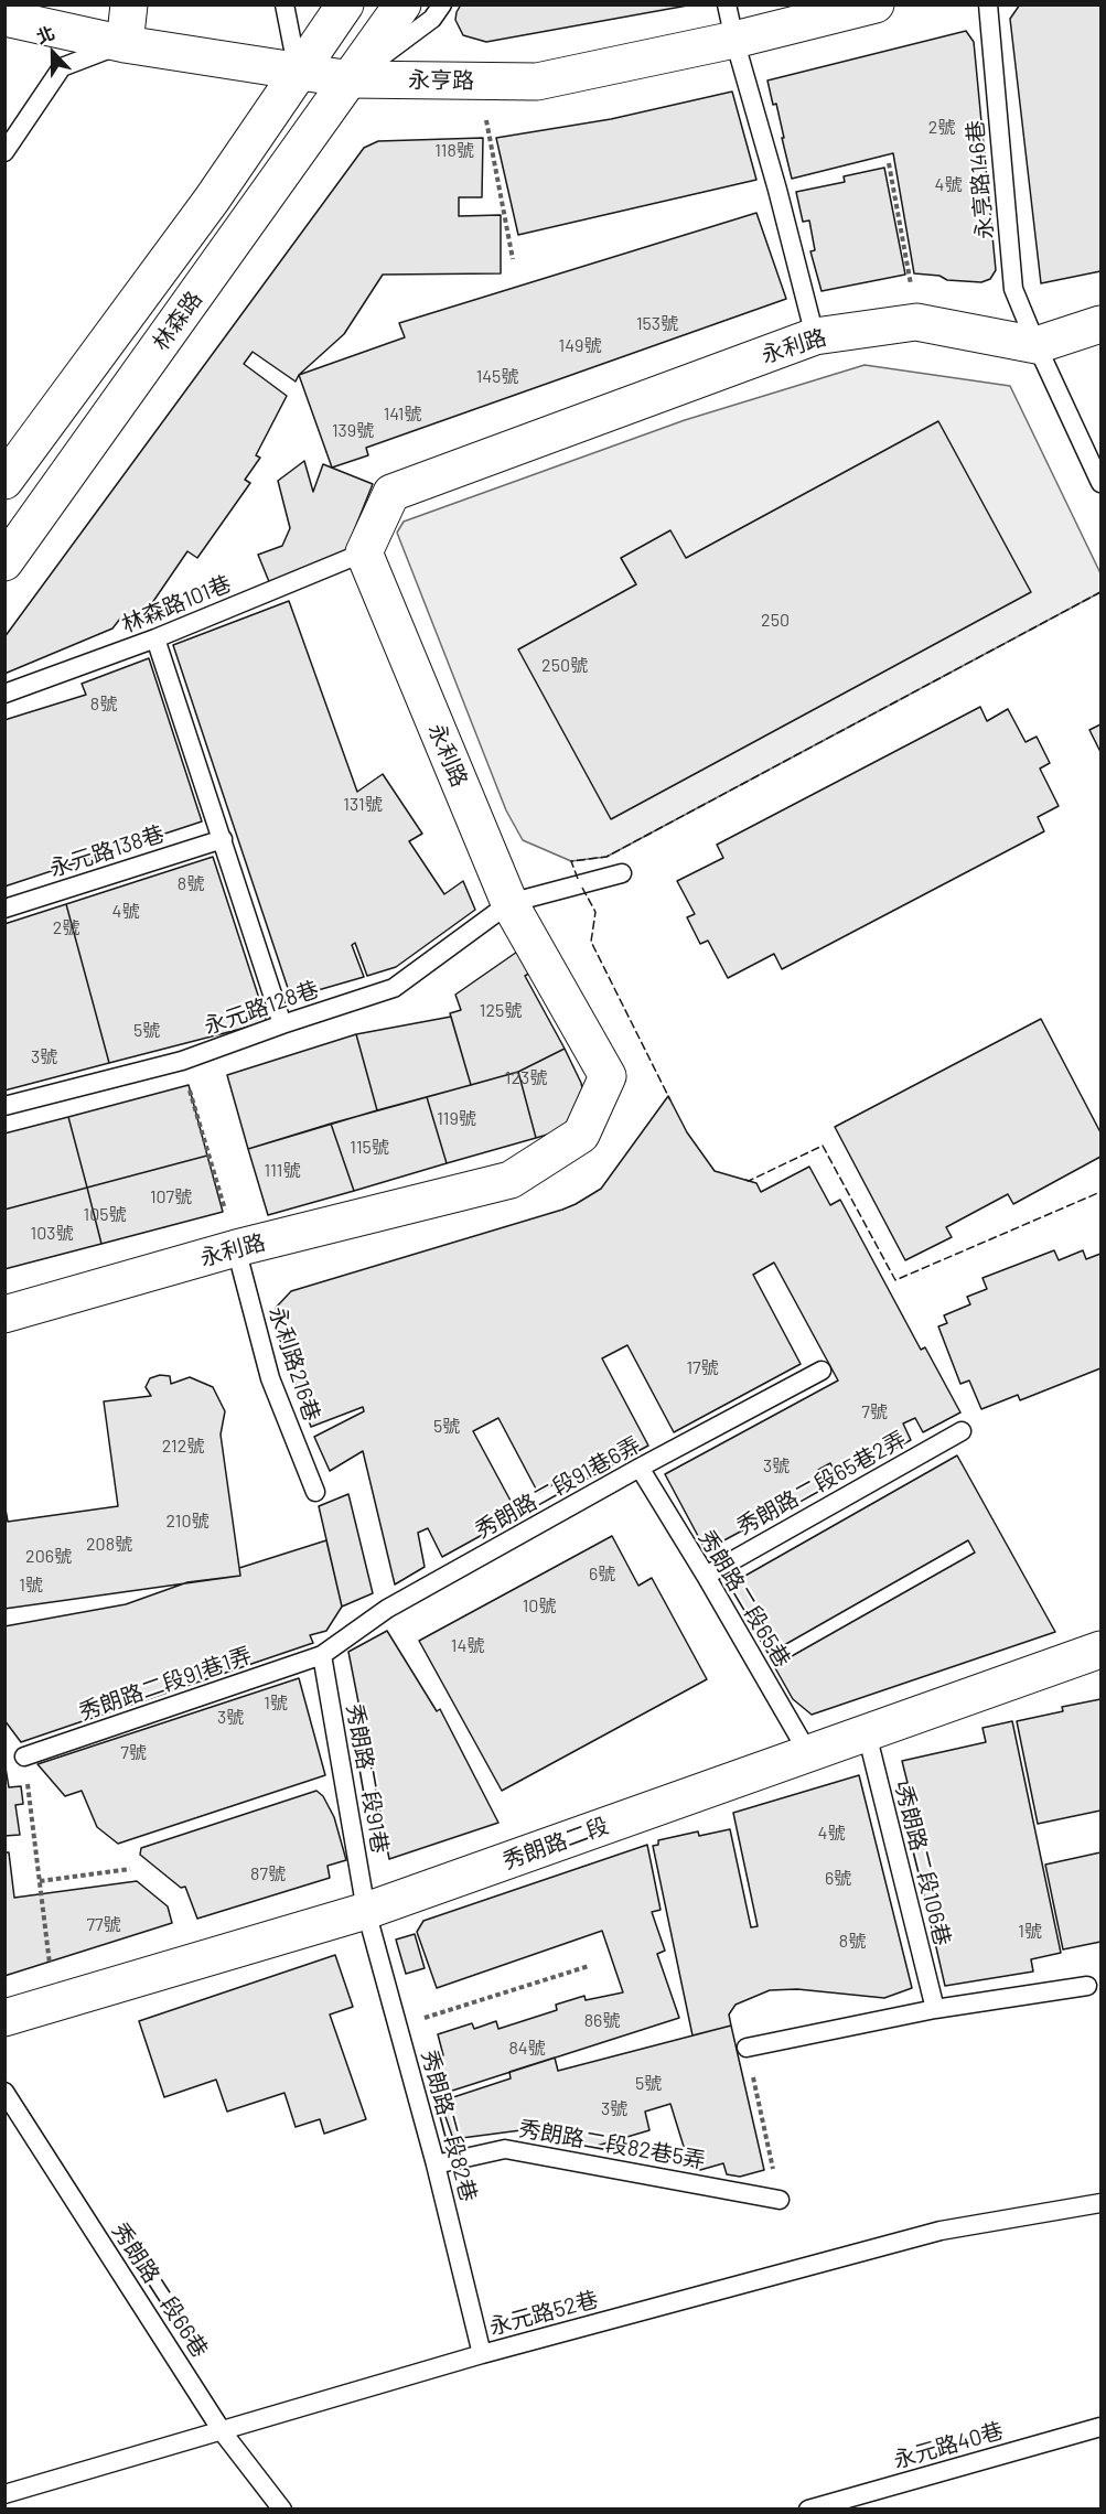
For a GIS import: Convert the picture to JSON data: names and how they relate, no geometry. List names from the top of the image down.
{
  "streets": {
    "street": [
      "永亨路",
      "林森路",
      "永利路",
      "秀朗路二段"
    ],
    "lane": [
      "永亨路146巷",
      "林森路101巷",
      "永元路138巷",
      "永元路128巷",
      "永利路216巷",
      "秀朗路二段65巷2弄",
      "秀朗路二段91巷6弄",
      "秀朗路二段65巷",
      "秀朗路二段91巷1弄",
      "秀朗路二段91巷",
      "秀朗路二段106巷",
      "秀朗路二段82巷",
      "秀朗路二段82巷5弄",
      "秀朗路二段66巷",
      "永元路52巷",
      "永元路40巷"
    ]
  },
  "crossings": [
    ["永亨路", "林森路"],
    ["永亨路146巷", "永利路"],
    ["永利路", "林森路101巷"],
    ["永利路", "永元路128巷"],
    ["永利路", "永利路216巷"],
    ["秀朗路二段65巷2弄", "秀朗路二段65巷"],
    ["秀朗路二段91巷6弄", "秀朗路二段65巷"],
    ["秀朗路二段91巷6弄", "秀朗路二段91巷1弄"],
    ["秀朗路二段91巷6弄", "秀朗路二段91巷"],
    ["秀朗路二段65巷", "秀朗路二段"],
    ["秀朗路二段91巷1弄", "秀朗路二段91巷"],
    ["秀朗路二段91巷", "秀朗路二段"],
    ["秀朗路二段91巷", "秀朗路二段82巷"],
    ["秀朗路二段", "秀朗路二段106巷"],
    ["秀朗路二段", "秀朗路二段82巷"],
    ["秀朗路二段82巷", "秀朗路二段82巷5弄"],
    ["秀朗路二段82巷", "永元路52巷"],
    ["秀朗路二段66巷", "永元路52巷"]
  ],
  "house_numbers": [
    "2號",
    "118號",
    "4號",
    "153號",
    "149號",
    "145號",
    "141號",
    "139號",
    "250",
    "250號",
    "8號",
    "131號",
    "8號",
    "4號",
    "2號",
    "125號",
    "5號",
    "3號",
    "123號",
    "119號",
    "115號",
    "111號",
    "107號",
    "105號",
    "103號",
    "17號",
    "7號",
    "5號",
    "212號",
    "3號",
    "210號",
    "208號",
    "206號",
    "6號",
    "1號",
    "10號",
    "14號",
    "1號",
    "3號",
    "7號",
    "4號",
    "87號",
    "6號",
    "77號",
    "1號",
    "8號",
    "86號",
    "84號",
    "5號",
    "3號"
  ],
  "north": "top"
}
